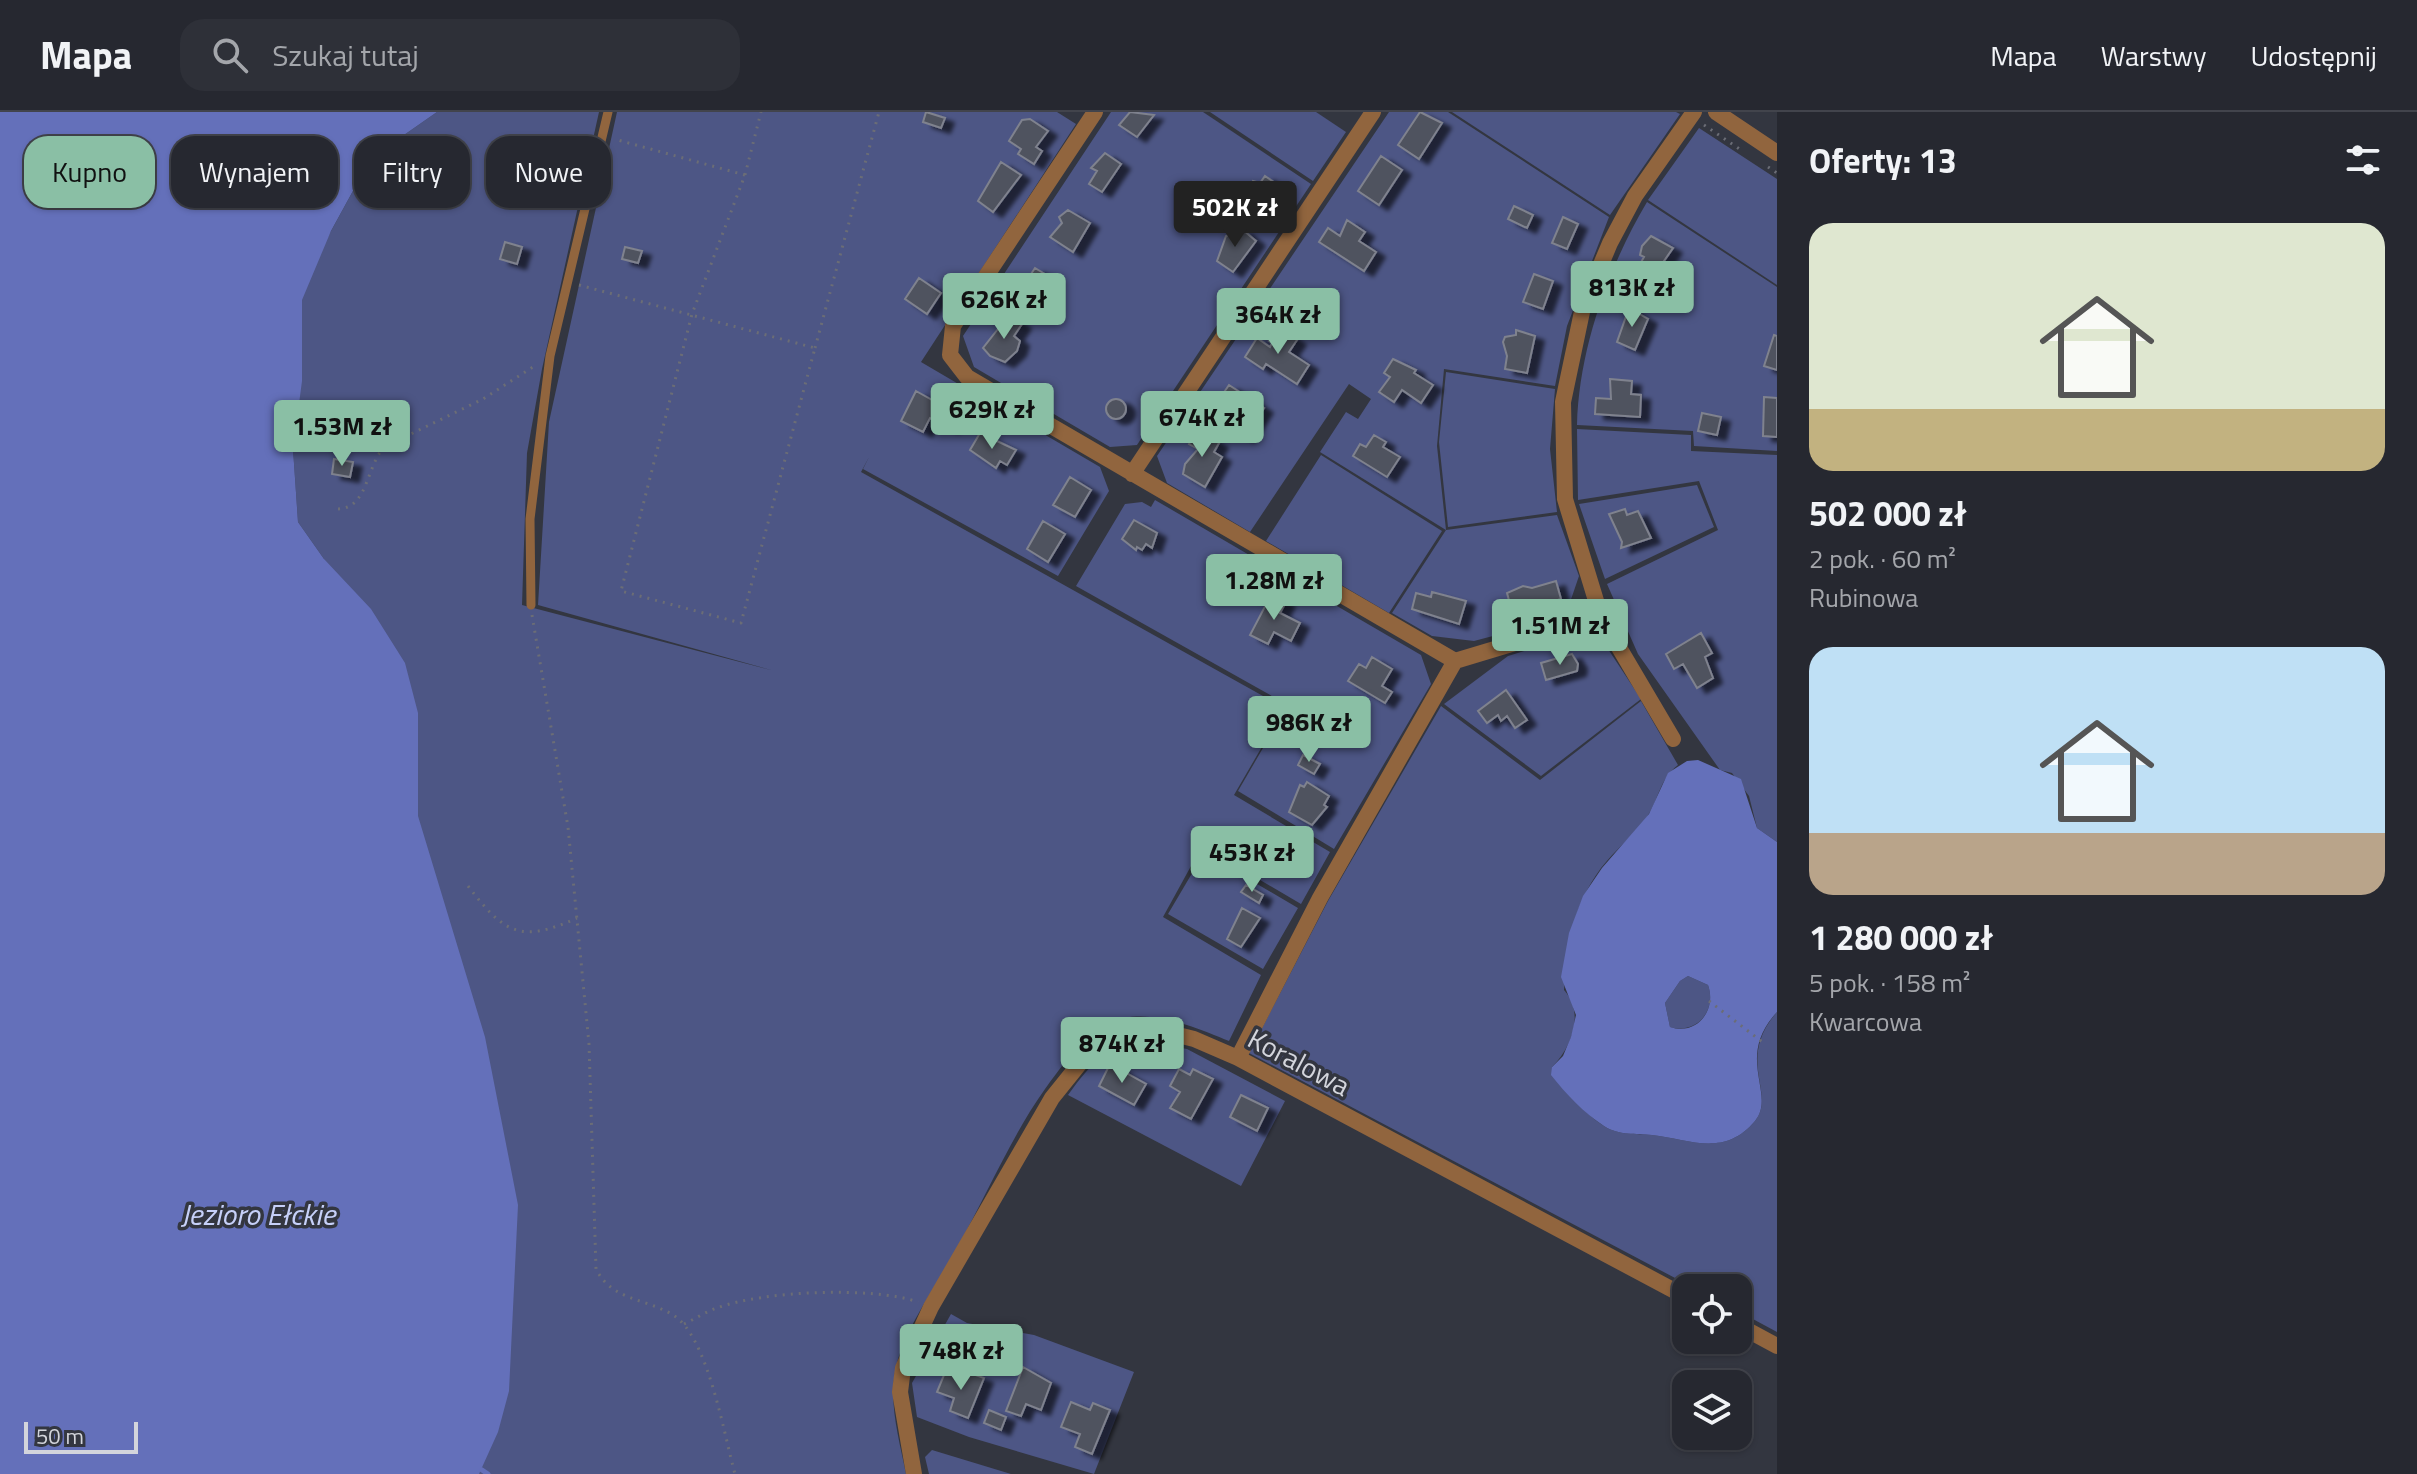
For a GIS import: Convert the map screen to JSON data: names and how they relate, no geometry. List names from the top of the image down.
{
  "streets": {
    "street": ["Koralowa"]
  },
  "water": ["Jezioro Ełckie"],
  "scale_bar": "50 m",
  "page": {
    "header": "Mapa",
    "search": "Szukaj tutaj",
    "nav": ["Mapa", "Warstwy", "Udostępnij"],
    "heading": "Oferty: 13",
    "chip": [
      "Kupno",
      "Wynajem",
      "Filtry",
      "Nowe"
    ],
    "price": [
      "502K zł",
      "813K zł",
      "626K zł",
      "364K zł",
      "629K zł",
      "674K zł",
      "1.53M zł",
      "1.28M zł",
      "1.51M zł",
      "986K zł",
      "453K zł",
      "874K zł",
      "748K zł"
    ],
    "list": [
      {
        "name": "502 000 zł",
        "note": "2 pok. · 60 m² · Rubinowa"
      },
      {
        "name": "1 280 000 zł",
        "note": "5 pok. · 158 m² · Kwarcowa"
      }
    ],
    "scale": "50 m"
  }
}
